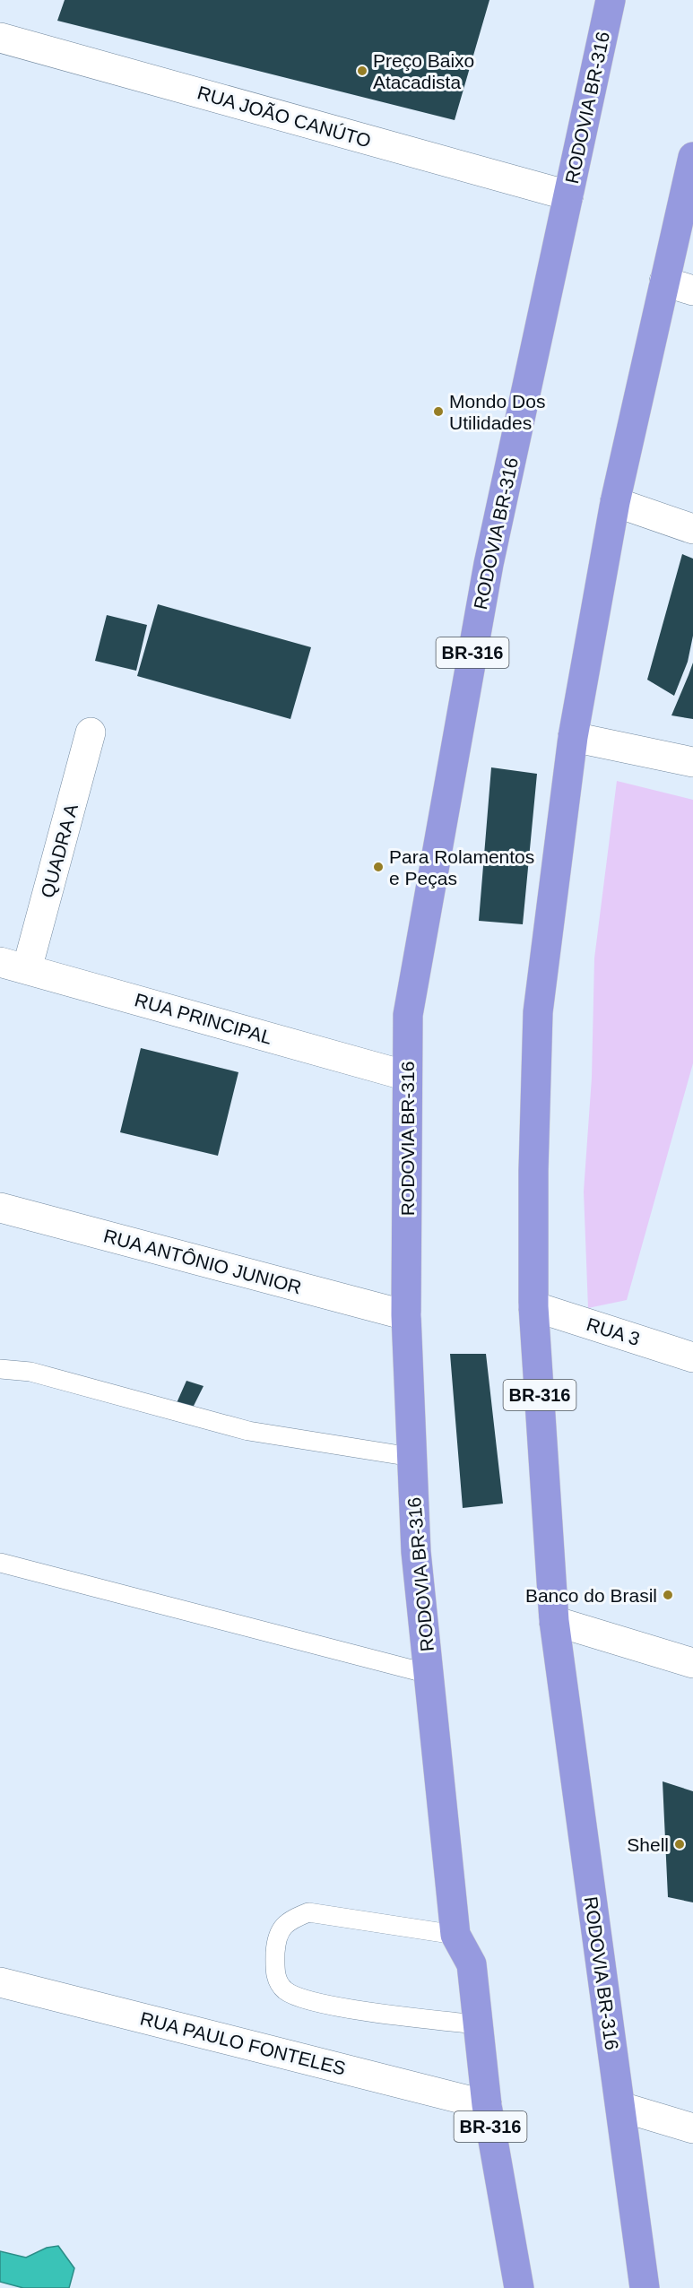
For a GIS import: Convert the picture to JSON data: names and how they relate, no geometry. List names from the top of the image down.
{
  "streets": {
    "highway": ["RODOVIA BR-316", "BR-316"],
    "street": [
      "RUA JOÃO CANÚTO",
      "QUADRA A",
      "RUA PRINCIPAL",
      "RUA ANTÔNIO JUNIOR",
      "RUA 3",
      "RUA PAULO FONTELES"
    ]
  },
  "crossings": [
    ["RODOVIA BR-316", "RUA JOÃO CANÚTO"],
    ["RODOVIA BR-316", "RUA PRINCIPAL"],
    ["RODOVIA BR-316", "RUA ANTÔNIO JUNIOR"],
    ["RODOVIA BR-316", "RUA 3"],
    ["RODOVIA BR-316", "RUA PAULO FONTELES"],
    ["QUADRA A", "RUA PRINCIPAL"]
  ],
  "places": [
    "Preço Baixo Atacadista",
    "Mondo Dos Utilidades",
    "Para Rolamentos e Peças",
    "Banco do Brasil",
    "Shell"
  ]
}
